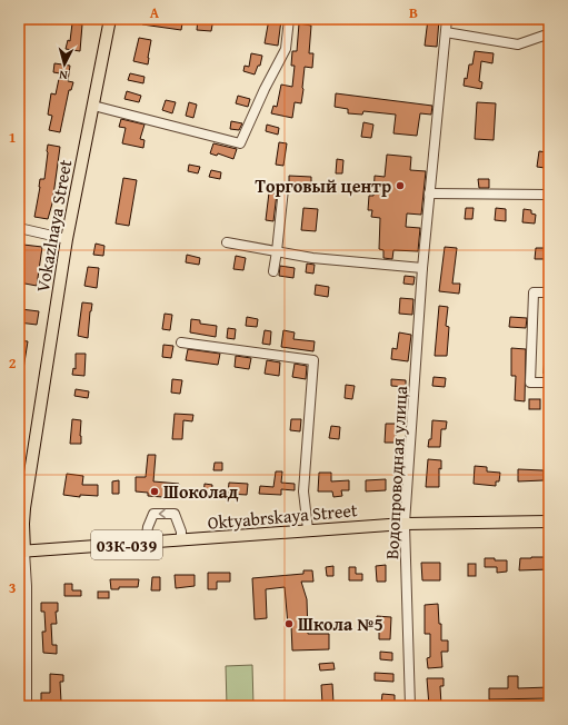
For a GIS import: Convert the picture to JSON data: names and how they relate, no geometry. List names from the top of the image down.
{
  "streets": {
    "main road": ["Vokazlnaya Street", "Oktyabrskaya Street", "03К-039"],
    "street": ["Водопроводная улица"]
  },
  "crossings": [
    ["Vokazlnaya Street", "Oktyabrskaya Street"],
    ["Водопроводная улица", "Oktyabrskaya Street"]
  ],
  "places": ["Торговый центр", "Шоколад", "Школа №5"],
  "north": "bottom",
  "grid": {
    "columns": ["A", "B"],
    "rows": ["1", "2", "3"]
  }
}
